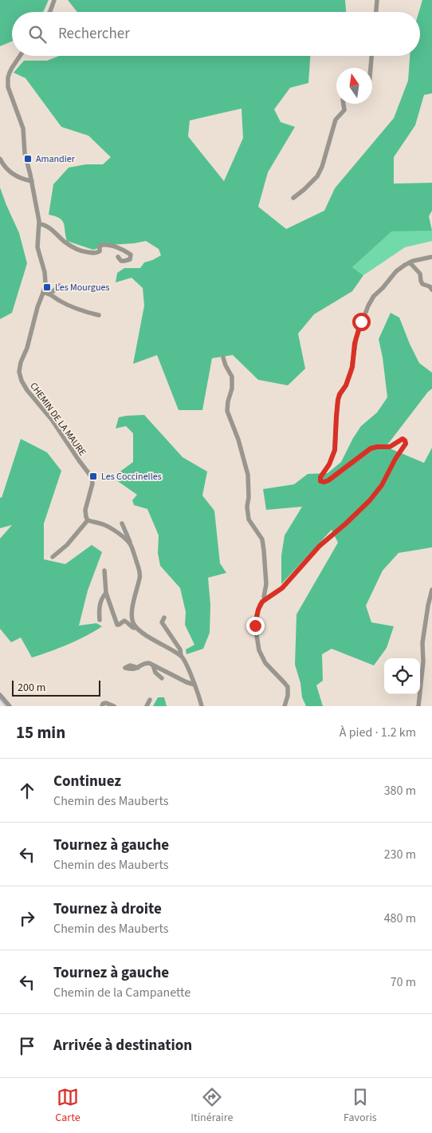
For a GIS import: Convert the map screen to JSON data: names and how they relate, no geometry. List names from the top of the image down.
{
  "streets": {
    "street": ["CHEMIN DE LA MAURE"]
  },
  "places": {
    "transit": ["Amandier", "Les Mourgues", "Les Coccinelles"]
  },
  "scale_bar": "200 m",
  "north": "top",
  "page": {
    "search": "Rechercher",
    "scale": "200 m",
    "heading": ["15 min", "À pied · 1.2 km"],
    "list": [
      ["Continuez", "Chemin des Mauberts", "380 m"],
      ["Tournez à gauche", "Chemin des Mauberts", "230 m"],
      ["Tournez à droite", "Chemin des Mauberts", "480 m"],
      ["Tournez à gauche", "Chemin de la Campanette", "70 m"],
      "Arrivée à destination"
    ],
    "nav": ["Carte", "Itinéraire", "Favoris"]
  }
}
